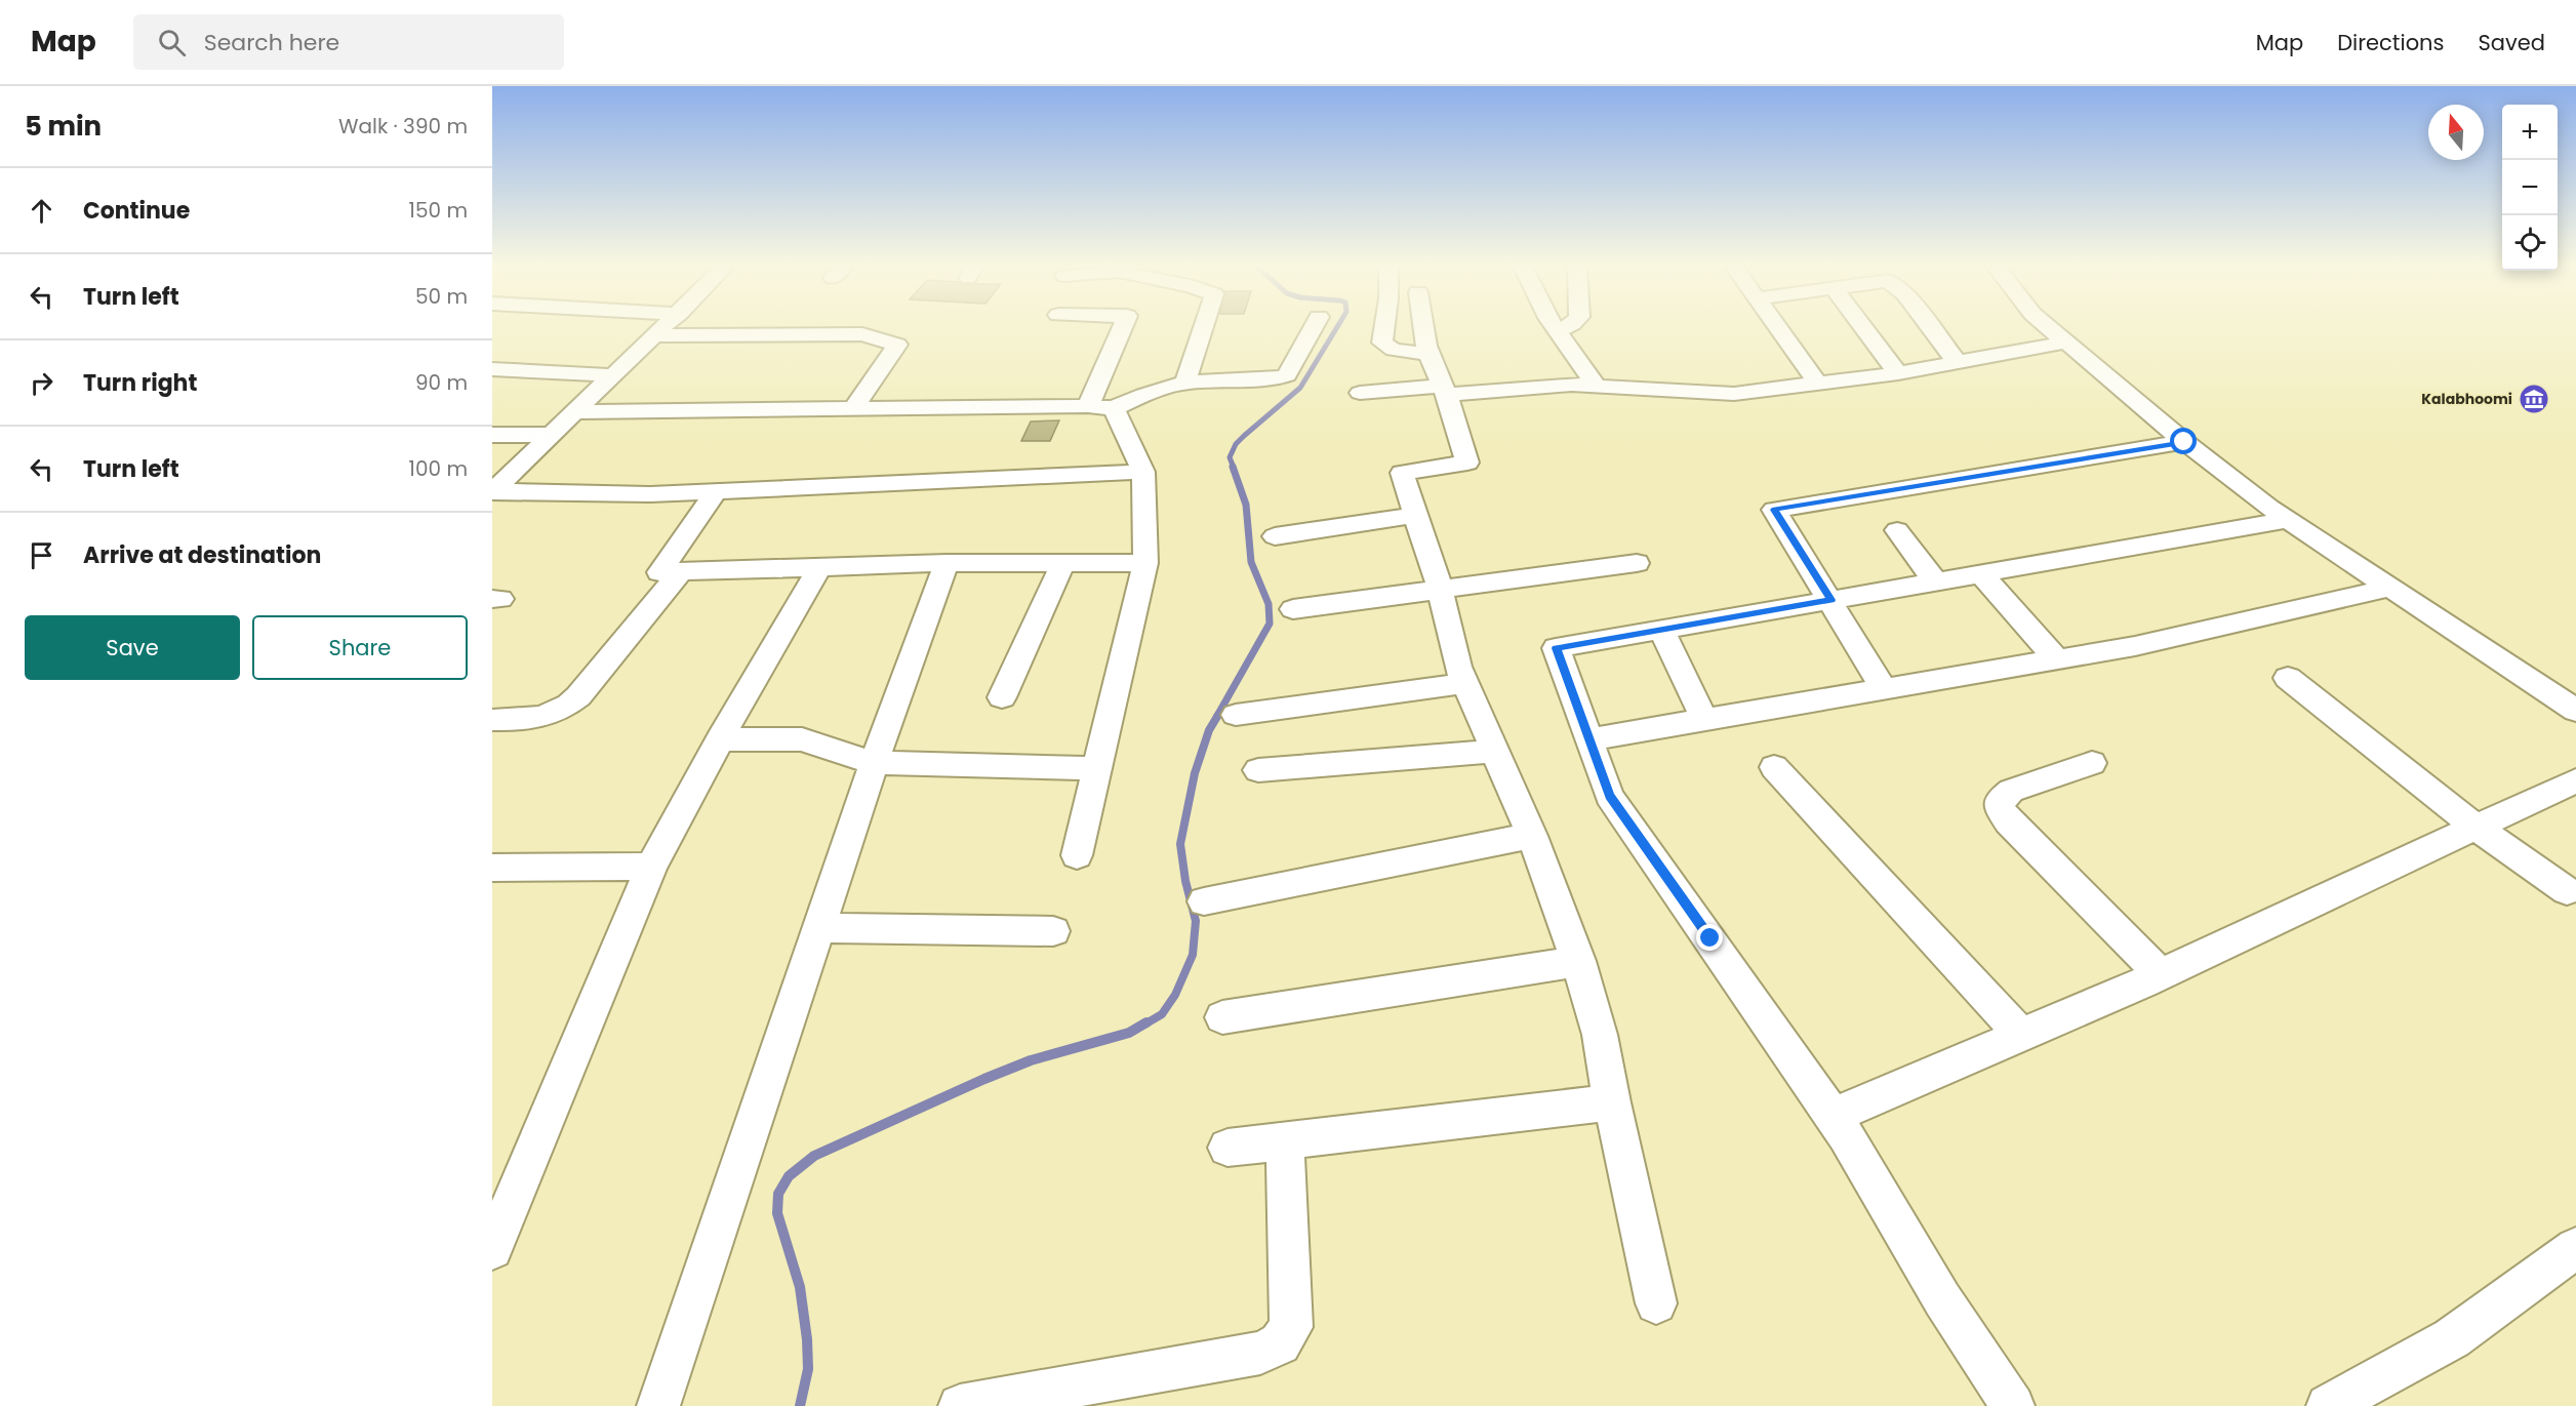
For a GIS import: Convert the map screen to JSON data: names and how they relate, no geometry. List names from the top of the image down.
{
  "places": {
    "museum": ["Kalabhoomi"]
  },
  "north": "top",
  "page": {
    "header": "Map",
    "search": "Search here",
    "nav": ["Map", "Directions", "Saved"],
    "heading": ["5 min", "Walk · 390 m"],
    "map_buttons": ["+", "−"],
    "list": [
      ["Continue", "150 m"],
      ["Turn left", "50 m"],
      ["Turn right", "90 m"],
      ["Turn left", "100 m"],
      "Arrive at destination"
    ],
    "buttons": ["Save", "Share"]
  }
}
